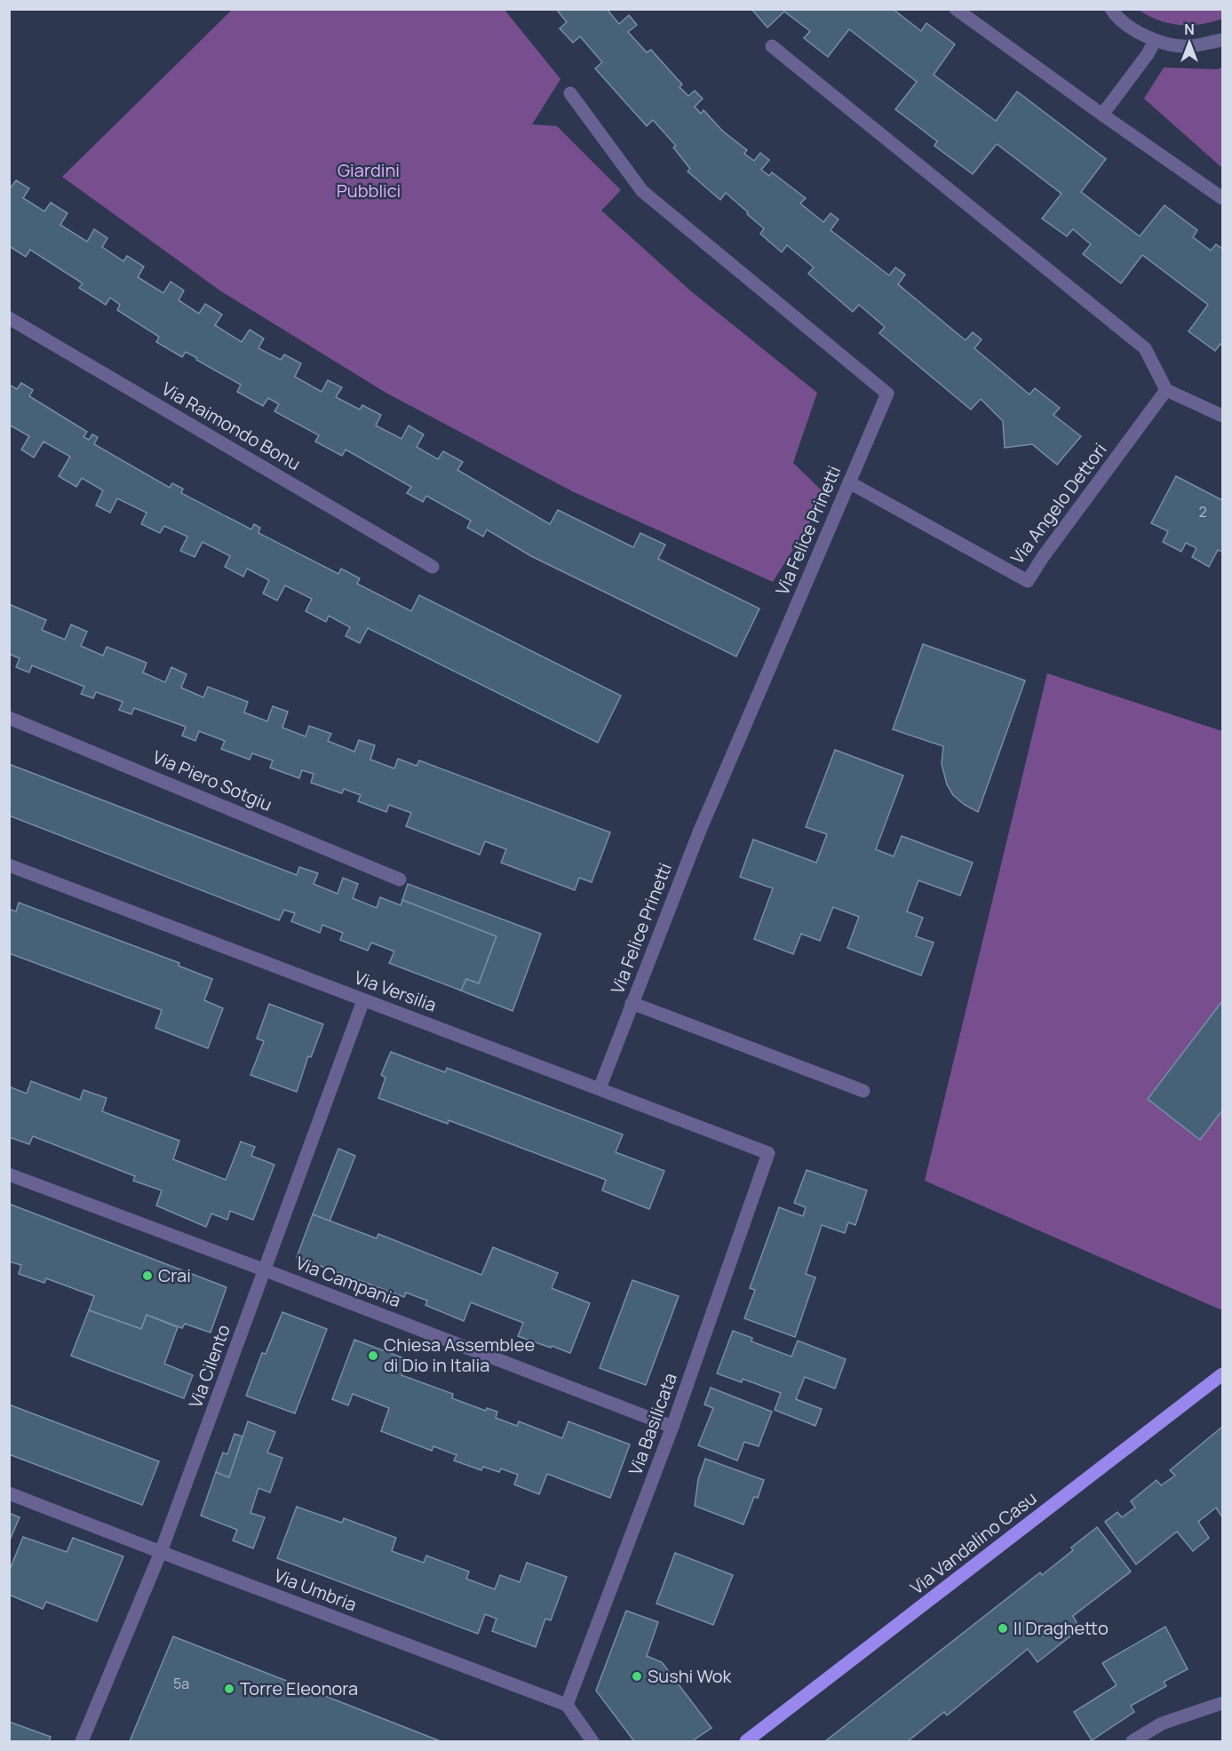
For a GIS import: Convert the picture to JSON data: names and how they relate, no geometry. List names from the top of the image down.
{
  "streets": {
    "main road": ["Via Vandalino Casu"],
    "street": [
      "Via Raimondo Bonu",
      "Via Angelo Dettori",
      "Via Felice Prinetti",
      "Via Piero Sotgiu",
      "Via Versilia",
      "Via Campania",
      "Via Cilento",
      "Via Basilicata",
      "Via Umbria"
    ]
  },
  "crossings": [
    ["Via Angelo Dettori", "Via Felice Prinetti"],
    ["Via Felice Prinetti", "Via Versilia"],
    ["Via Versilia", "Via Cilento"],
    ["Via Versilia", "Via Basilicata"],
    ["Via Campania", "Via Cilento"],
    ["Via Campania", "Via Basilicata"],
    ["Via Cilento", "Via Umbria"],
    ["Via Basilicata", "Via Umbria"]
  ],
  "parks": ["Giardini Pubblici"],
  "places": [
    "Crai",
    "Chiesa Assemblee di Dio in Italia",
    "Il Draghetto",
    "Sushi Wok",
    "Torre Eleonora"
  ],
  "house_numbers": ["2", "5a"],
  "north": "top"
}
